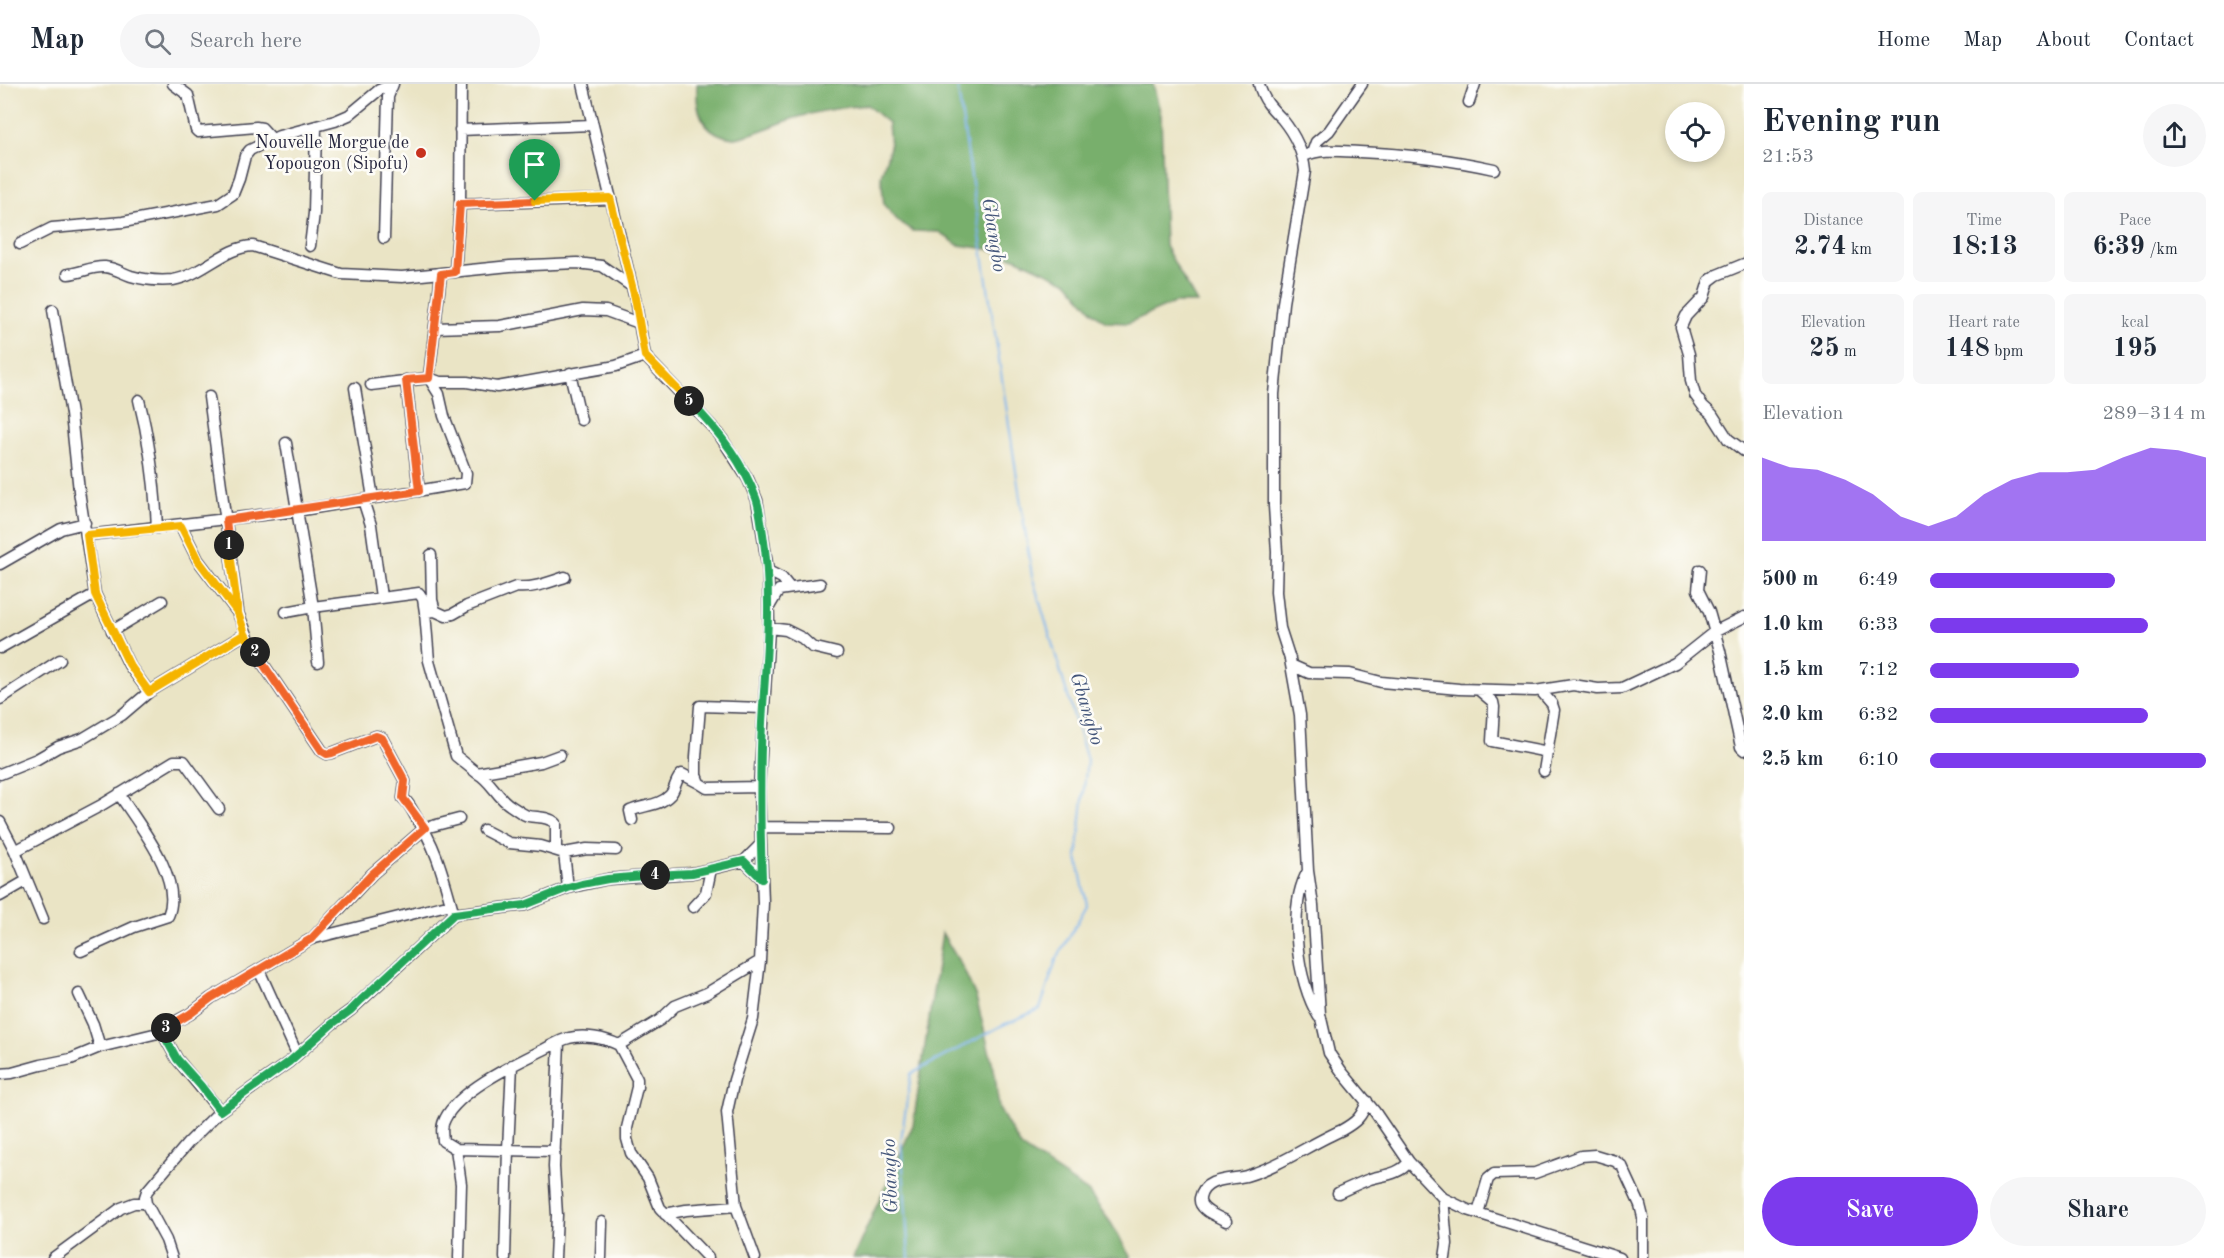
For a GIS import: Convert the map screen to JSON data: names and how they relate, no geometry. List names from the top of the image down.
{
  "water": ["Gbangbo"],
  "places": ["Nouvelle Morgue de Yopougon (Sipofu)"],
  "page": {
    "header": "Map",
    "search": "Search here",
    "nav": [
      "Home",
      "Map",
      "About",
      "Contact"
    ],
    "heading": ["Evening run", "21:53"],
    "stats": [
      ["Distance", "2.74 km"],
      ["Time", "18:13"],
      ["Pace", "6:39 /km"],
      ["Elevation", "25 m"],
      ["Heart rate", "148 bpm"],
      ["kcal", "195"]
    ],
    "pins": [
      "5",
      "1",
      "2",
      "4",
      "3"
    ],
    "chart": ["Elevation", "289–314 m"],
    "list": [
      {
        "name": "500 m",
        "note": "6:49"
      },
      {
        "name": "1.0 km",
        "note": "6:33"
      },
      {
        "name": "1.5 km",
        "note": "7:12"
      },
      {
        "name": "2.0 km",
        "note": "6:32"
      },
      {
        "name": "2.5 km",
        "note": "6:10"
      }
    ],
    "buttons": ["Save", "Share"]
  }
}
